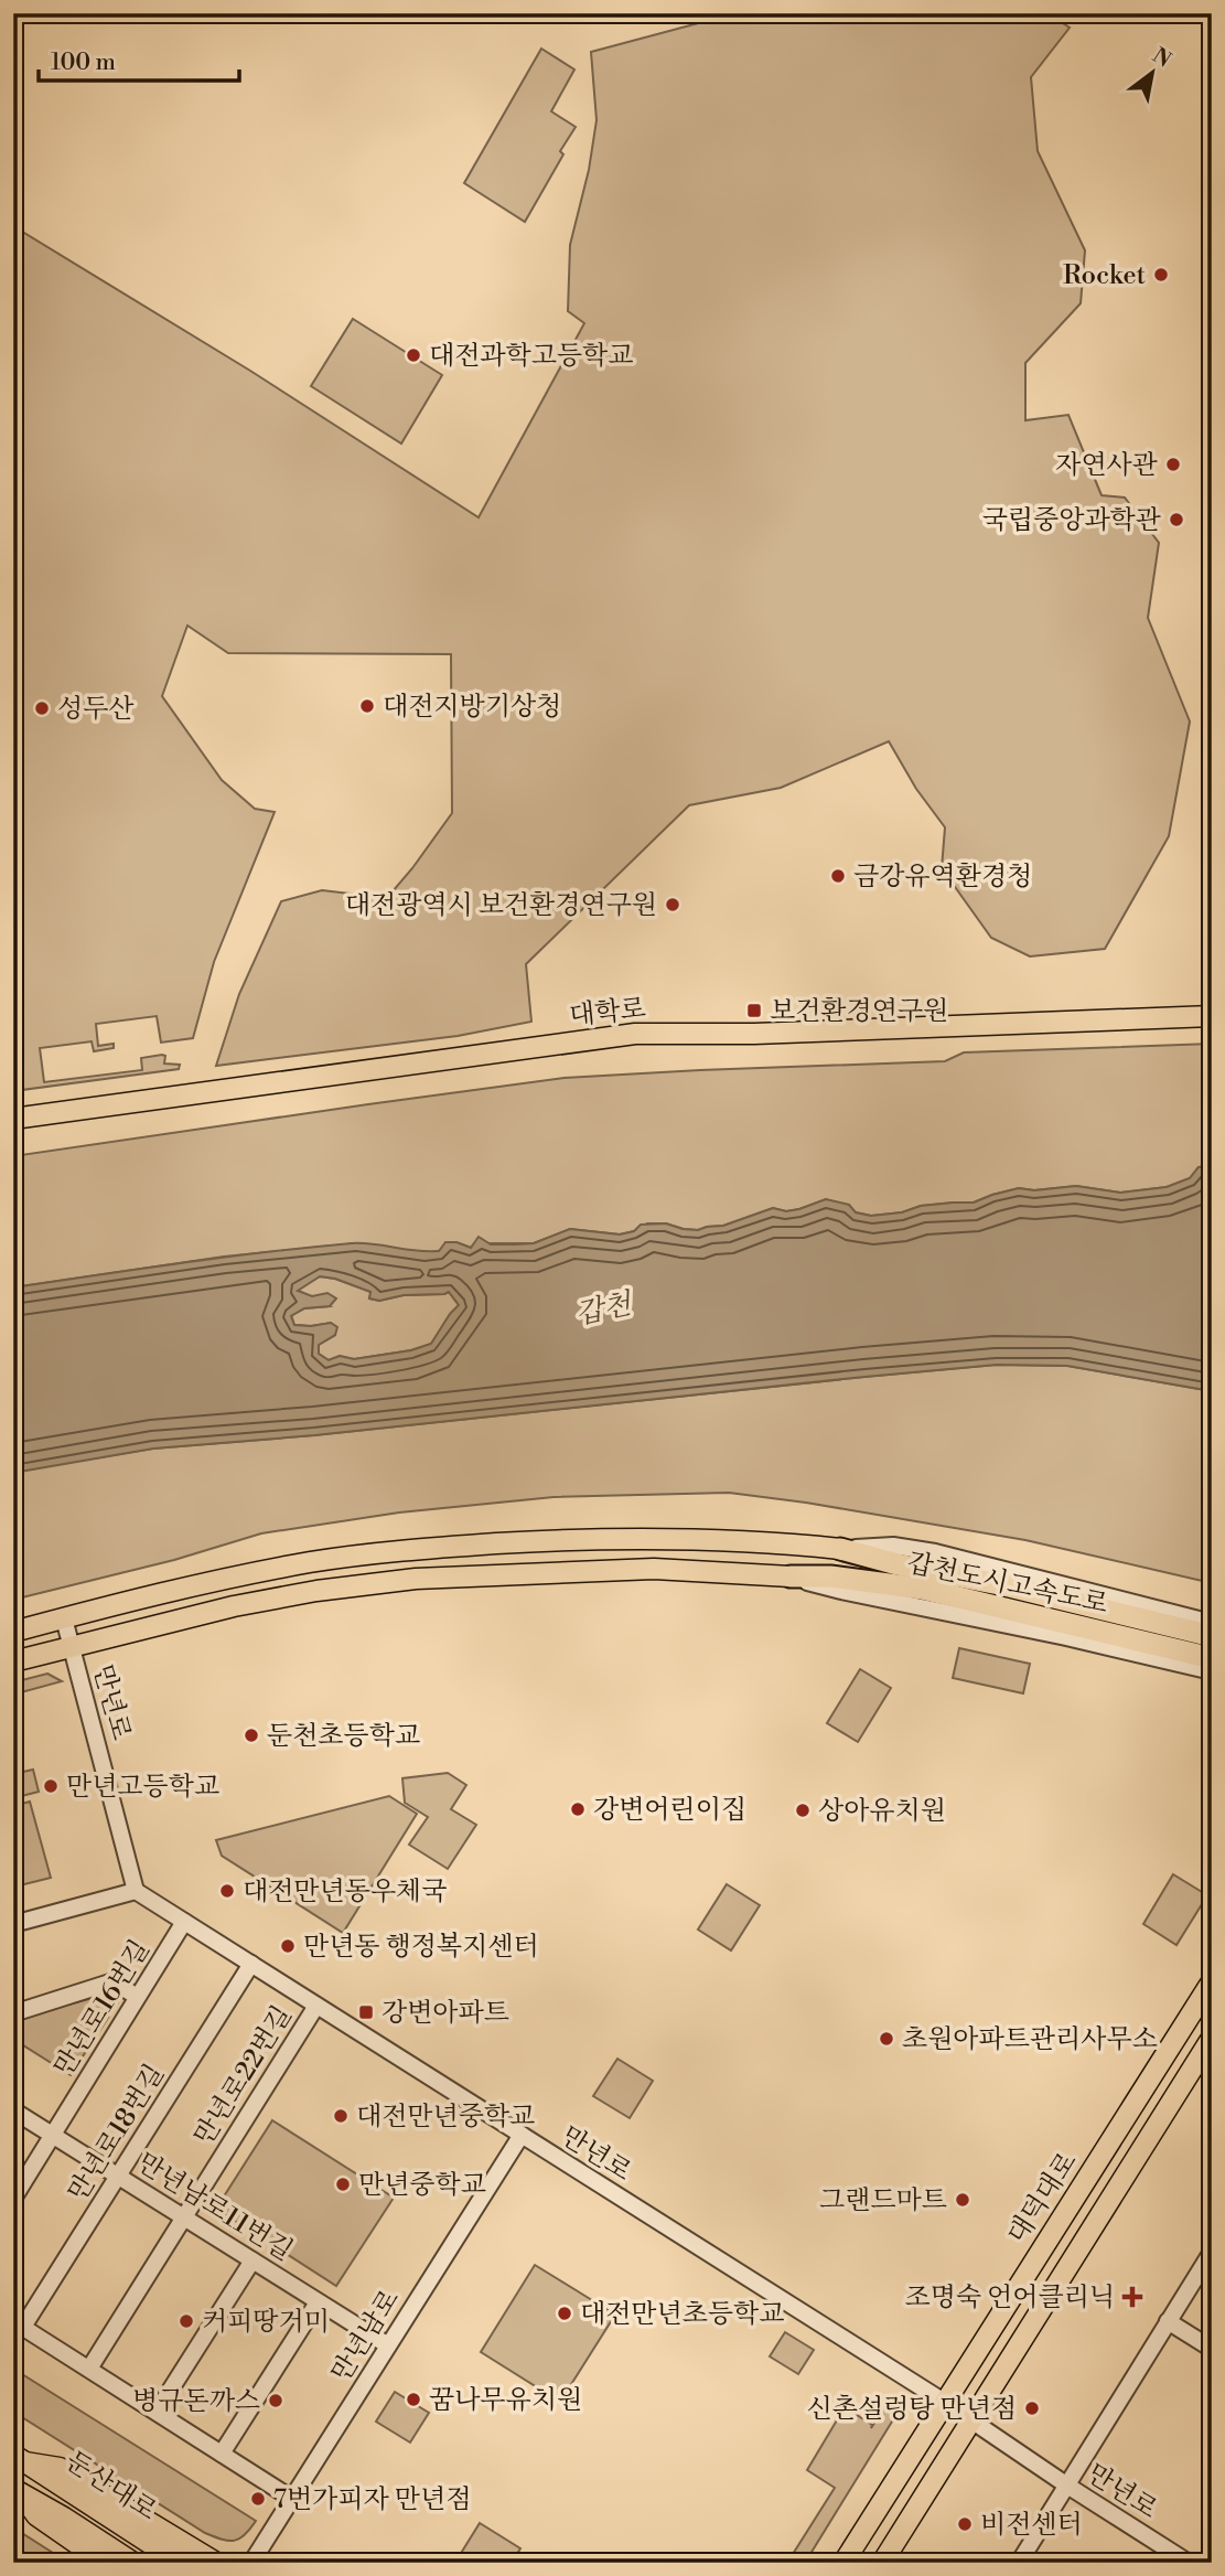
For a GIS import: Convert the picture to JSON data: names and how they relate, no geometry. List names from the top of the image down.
{
  "streets": {
    "highway": ["갑천도시고속도로"],
    "main road": ["대학로", "대덕대로", "둔산대로"],
    "street": [
      "만년로",
      "만년로16번길",
      "만년로22번길",
      "만년로18번길",
      "만년남로11번길",
      "만년남로"
    ]
  },
  "crossings": [
    ["만년로", "만년로16번길"],
    ["만년로", "만년로22번길"],
    ["만년로", "만년로18번길"],
    ["만년로", "대덕대로"],
    ["만년로", "만년남로"],
    ["만년로16번길", "만년남로11번길"],
    ["만년로22번길", "만년남로11번길"],
    ["만년로18번길", "만년남로11번길"],
    ["만년남로11번길", "만년남로"]
  ],
  "water": ["갑천"],
  "places": {
    "other": [
      "Rocket",
      "대전과학고등학교",
      "자연사관",
      "국립중앙과학관",
      "대전지방기상청",
      "성두산",
      "금강유역환경청",
      "대전광역시 보건환경연구원",
      "둔천초등학교",
      "만년고등학교",
      "강변어린이집",
      "상아유치원",
      "대전만년동우체국",
      "만년동 행정복지센터",
      "초원아파트관리사무소",
      "대전만년중학교",
      "만년중학교",
      "그랜드마트",
      "대전만년초등학교",
      "커피땅거미",
      "꿈나무유치원",
      "병규돈까스",
      "신촌설렁탕 만년점",
      "7번가피자 만년점",
      "비전센터"
    ],
    "transit": ["보건환경연구원", "강변아파트"],
    "health": ["조명숙 언어클리닉"]
  },
  "scale_bar": "100 m",
  "north": "top right"
}
